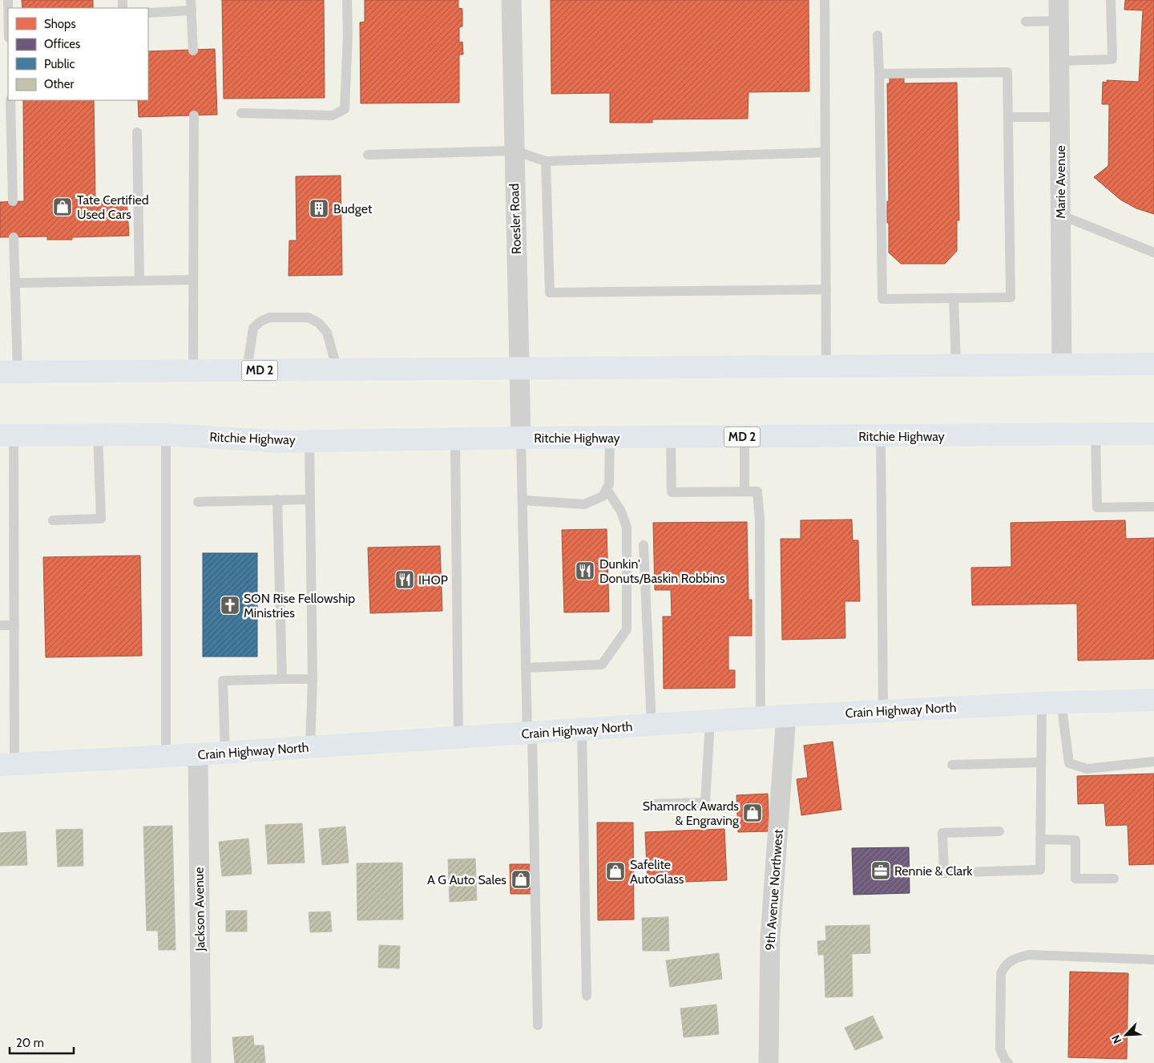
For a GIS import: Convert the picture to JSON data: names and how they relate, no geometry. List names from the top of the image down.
{
  "streets": {
    "main road": ["MD 2", "Ritchie Highway", "Crain Highway North"],
    "street": [
      "Marie Avenue",
      "Roesler Road",
      "9th Avenue Northwest",
      "Jackson Avenue"
    ]
  },
  "crossings": [
    ["Marie Avenue", "MD 2"],
    ["Roesler Road", "MD 2"],
    ["Roesler Road", "Ritchie Highway"],
    ["Crain Highway North", "9th Avenue Northwest"],
    ["Crain Highway North", "Jackson Avenue"]
  ],
  "places": {
    "shop": [
      "Tate Certified Used Cars",
      "Shamrock Awards & Engraving",
      "Safelite AutoGlass",
      "A G Auto Sales"
    ],
    "building": ["Budget"],
    "restaurant": ["Dunkin' Donuts/Baskin Robbins", "IHOP"],
    "church": ["SON Rise Fellowship Ministries"],
    "office": ["Rennie & Clark"]
  },
  "legend": [
    "Shops",
    "Offices",
    "Public",
    "Other"
  ],
  "scale_bar": "20 m",
  "north": "bottom left"
}
